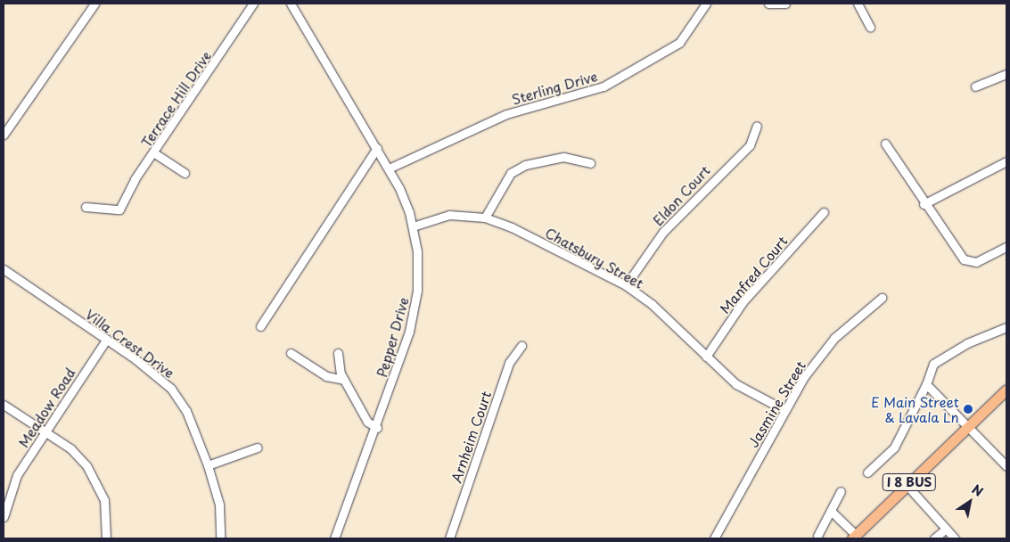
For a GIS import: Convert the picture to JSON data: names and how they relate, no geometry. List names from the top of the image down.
{
  "streets": {
    "main road": ["I 8 BUS"],
    "street": [
      "Sterling Drive",
      "Terrace Hill Drive",
      "Eldon Court",
      "Chatsbury Street",
      "Manfred Court",
      "Pepper Drive",
      "Villa Crest Drive",
      "Jasmine Street",
      "Meadow Road",
      "Arnheim Court"
    ]
  },
  "crossings": [
    ["Sterling Drive", "Pepper Drive"],
    ["Eldon Court", "Chatsbury Street"],
    ["Chatsbury Street", "Manfred Court"],
    ["Chatsbury Street", "Pepper Drive"],
    ["Chatsbury Street", "Jasmine Street"],
    ["Villa Crest Drive", "Meadow Road"]
  ],
  "places": ["E Main Street & Lavala Ln"],
  "north": "top right"
}
